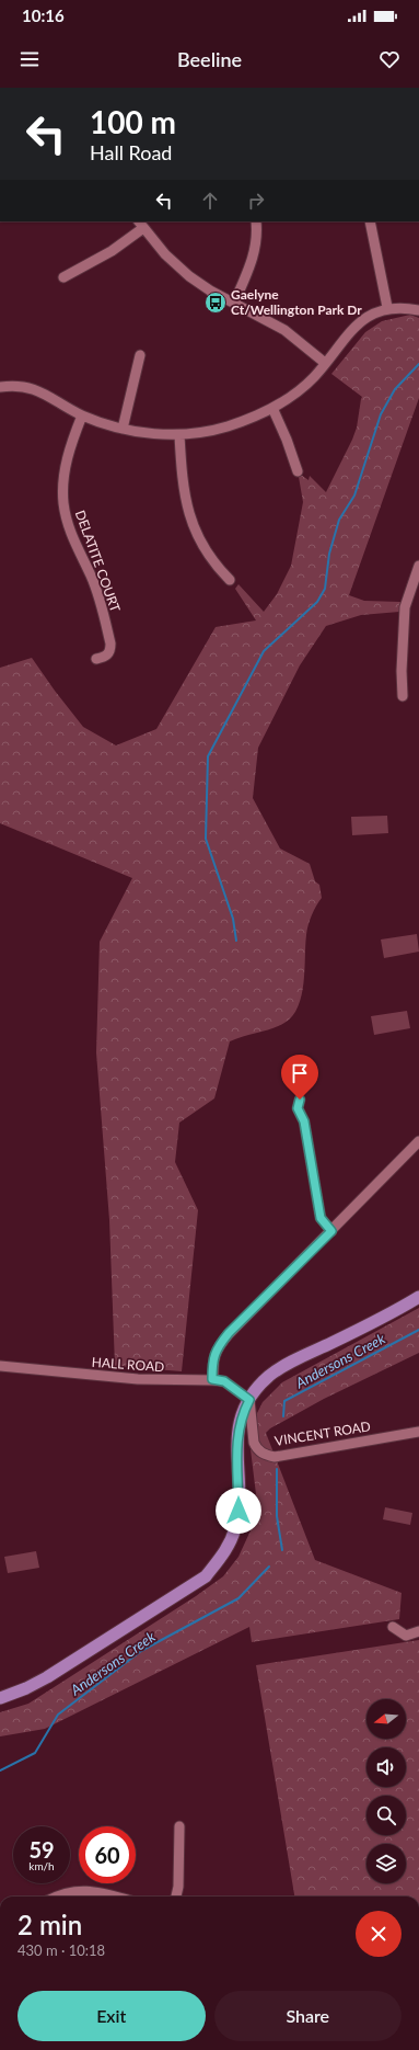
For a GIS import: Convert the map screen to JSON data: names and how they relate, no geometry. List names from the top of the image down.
{
  "streets": {
    "street": ["DELATITE COURT", "HALL ROAD", "VINCENT ROAD"]
  },
  "crossings": [
    ["HALL ROAD", "VINCENT ROAD"]
  ],
  "water": ["Andersons Creek"],
  "places": {
    "bus stop": ["Gaelyne Ct/Wellington Park Dr"]
  },
  "north": "left",
  "page": {
    "status": "10:16",
    "header": "Beeline",
    "turn": ["100 m", "Hall Road"],
    "speed": "59 km/h",
    "limit": "60",
    "heading": ["2 min", "430 m · 10:18"],
    "buttons": ["Exit", "Share"]
  }
}
